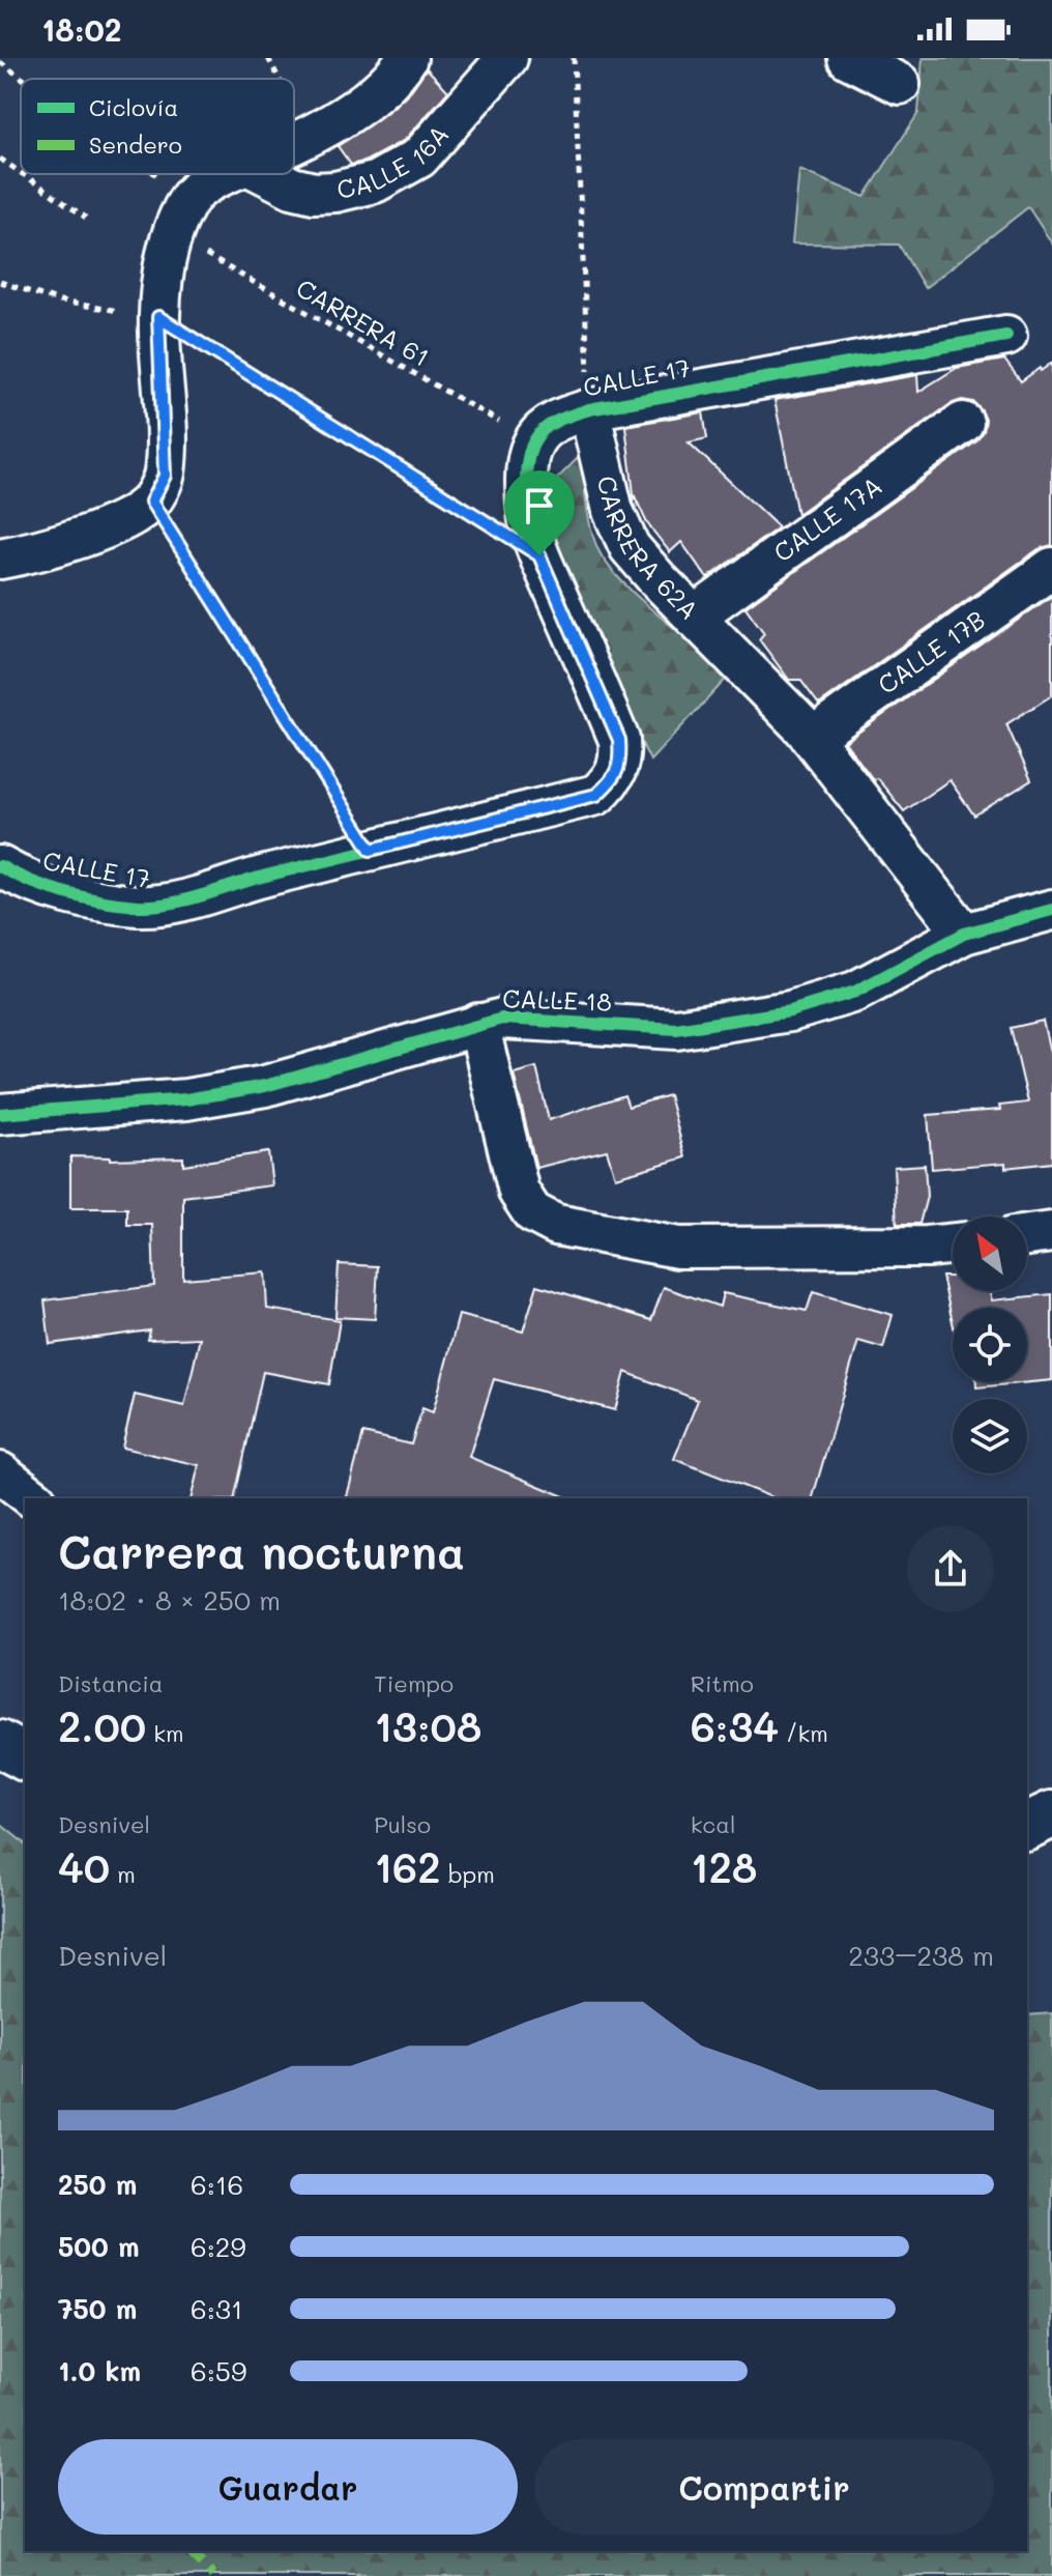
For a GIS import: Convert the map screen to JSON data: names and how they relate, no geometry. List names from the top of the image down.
{
  "streets": {
    "street": [
      "CALLE 16A",
      "CALLE 17",
      "CALLE 17A",
      "CARRERA 62A",
      "CALLE 17B",
      "CALLE 18"
    ],
    "path": ["CARRERA 61"]
  },
  "crossings": [
    ["CARRERA 61", "CALLE 17"],
    ["CALLE 17", "CARRERA 62A"],
    ["CALLE 17A", "CARRERA 62A"],
    ["CARRERA 62A", "CALLE 17B"],
    ["CARRERA 62A", "CALLE 18"]
  ],
  "legend": ["Ciclovía", "Sendero"],
  "north": "top left",
  "page": {
    "status": "18:02",
    "heading": ["Carrera nocturna", "18:02 · 8 × 250 m"],
    "stats": [
      ["Distancia", "2.00 km"],
      ["Tiempo", "13:08"],
      ["Ritmo", "6:34 /km"],
      ["Desnivel", "40 m"],
      ["Pulso", "162 bpm"],
      ["kcal", "128"]
    ],
    "chart": ["Desnivel", "233–238 m"],
    "list": [
      {
        "name": "250 m",
        "note": "6:16"
      },
      {
        "name": "500 m",
        "note": "6:29"
      },
      {
        "name": "750 m",
        "note": "6:31"
      },
      {
        "name": "1.0 km",
        "note": "6:59"
      }
    ],
    "buttons": ["Guardar", "Compartir"]
  }
}
